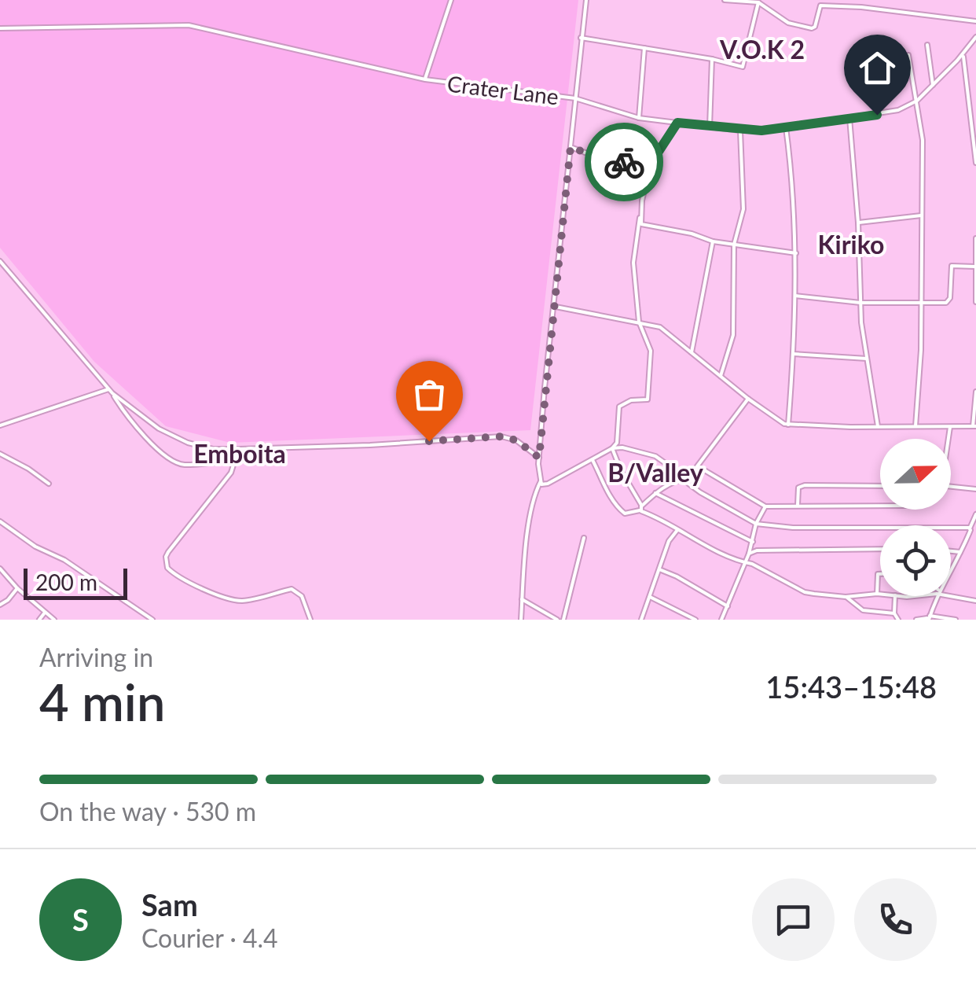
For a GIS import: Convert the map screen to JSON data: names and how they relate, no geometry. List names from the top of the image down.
{
  "streets": {
    "street": ["Crater Lane"]
  },
  "districts": [
    "V.O.K 2",
    "Kiriko",
    "Emboita",
    "B/Valley"
  ],
  "scale_bar": "200 m",
  "north": "right",
  "page": {
    "scale": "200 m",
    "heading": ["4 min", "Arriving in", "15:43–15:48"],
    "panel": ["Sam", "Courier · 4.4"],
    "bar": "On the way · 530 m",
    "round": "S"
  }
}
